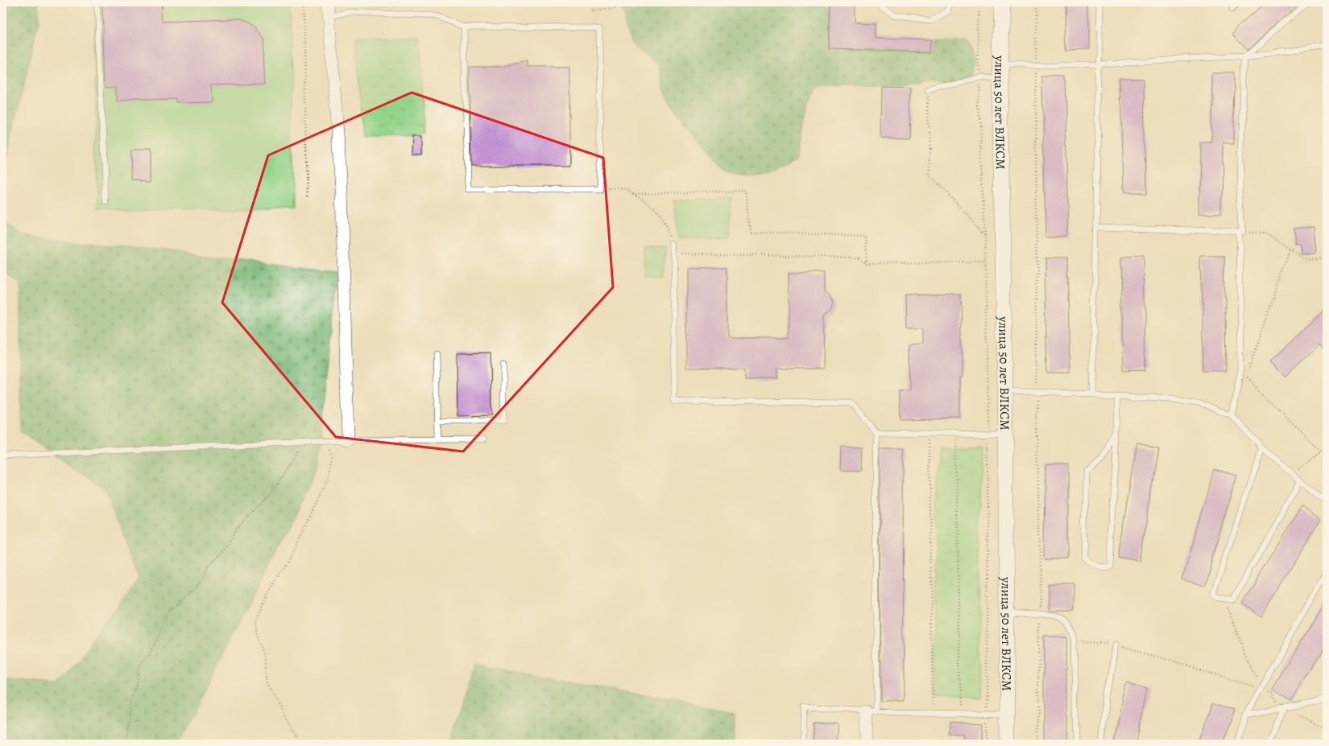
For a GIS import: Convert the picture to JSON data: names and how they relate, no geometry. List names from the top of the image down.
{
  "streets": {
    "street": ["улица 50 лет ВЛКСМ"]
  }
}
